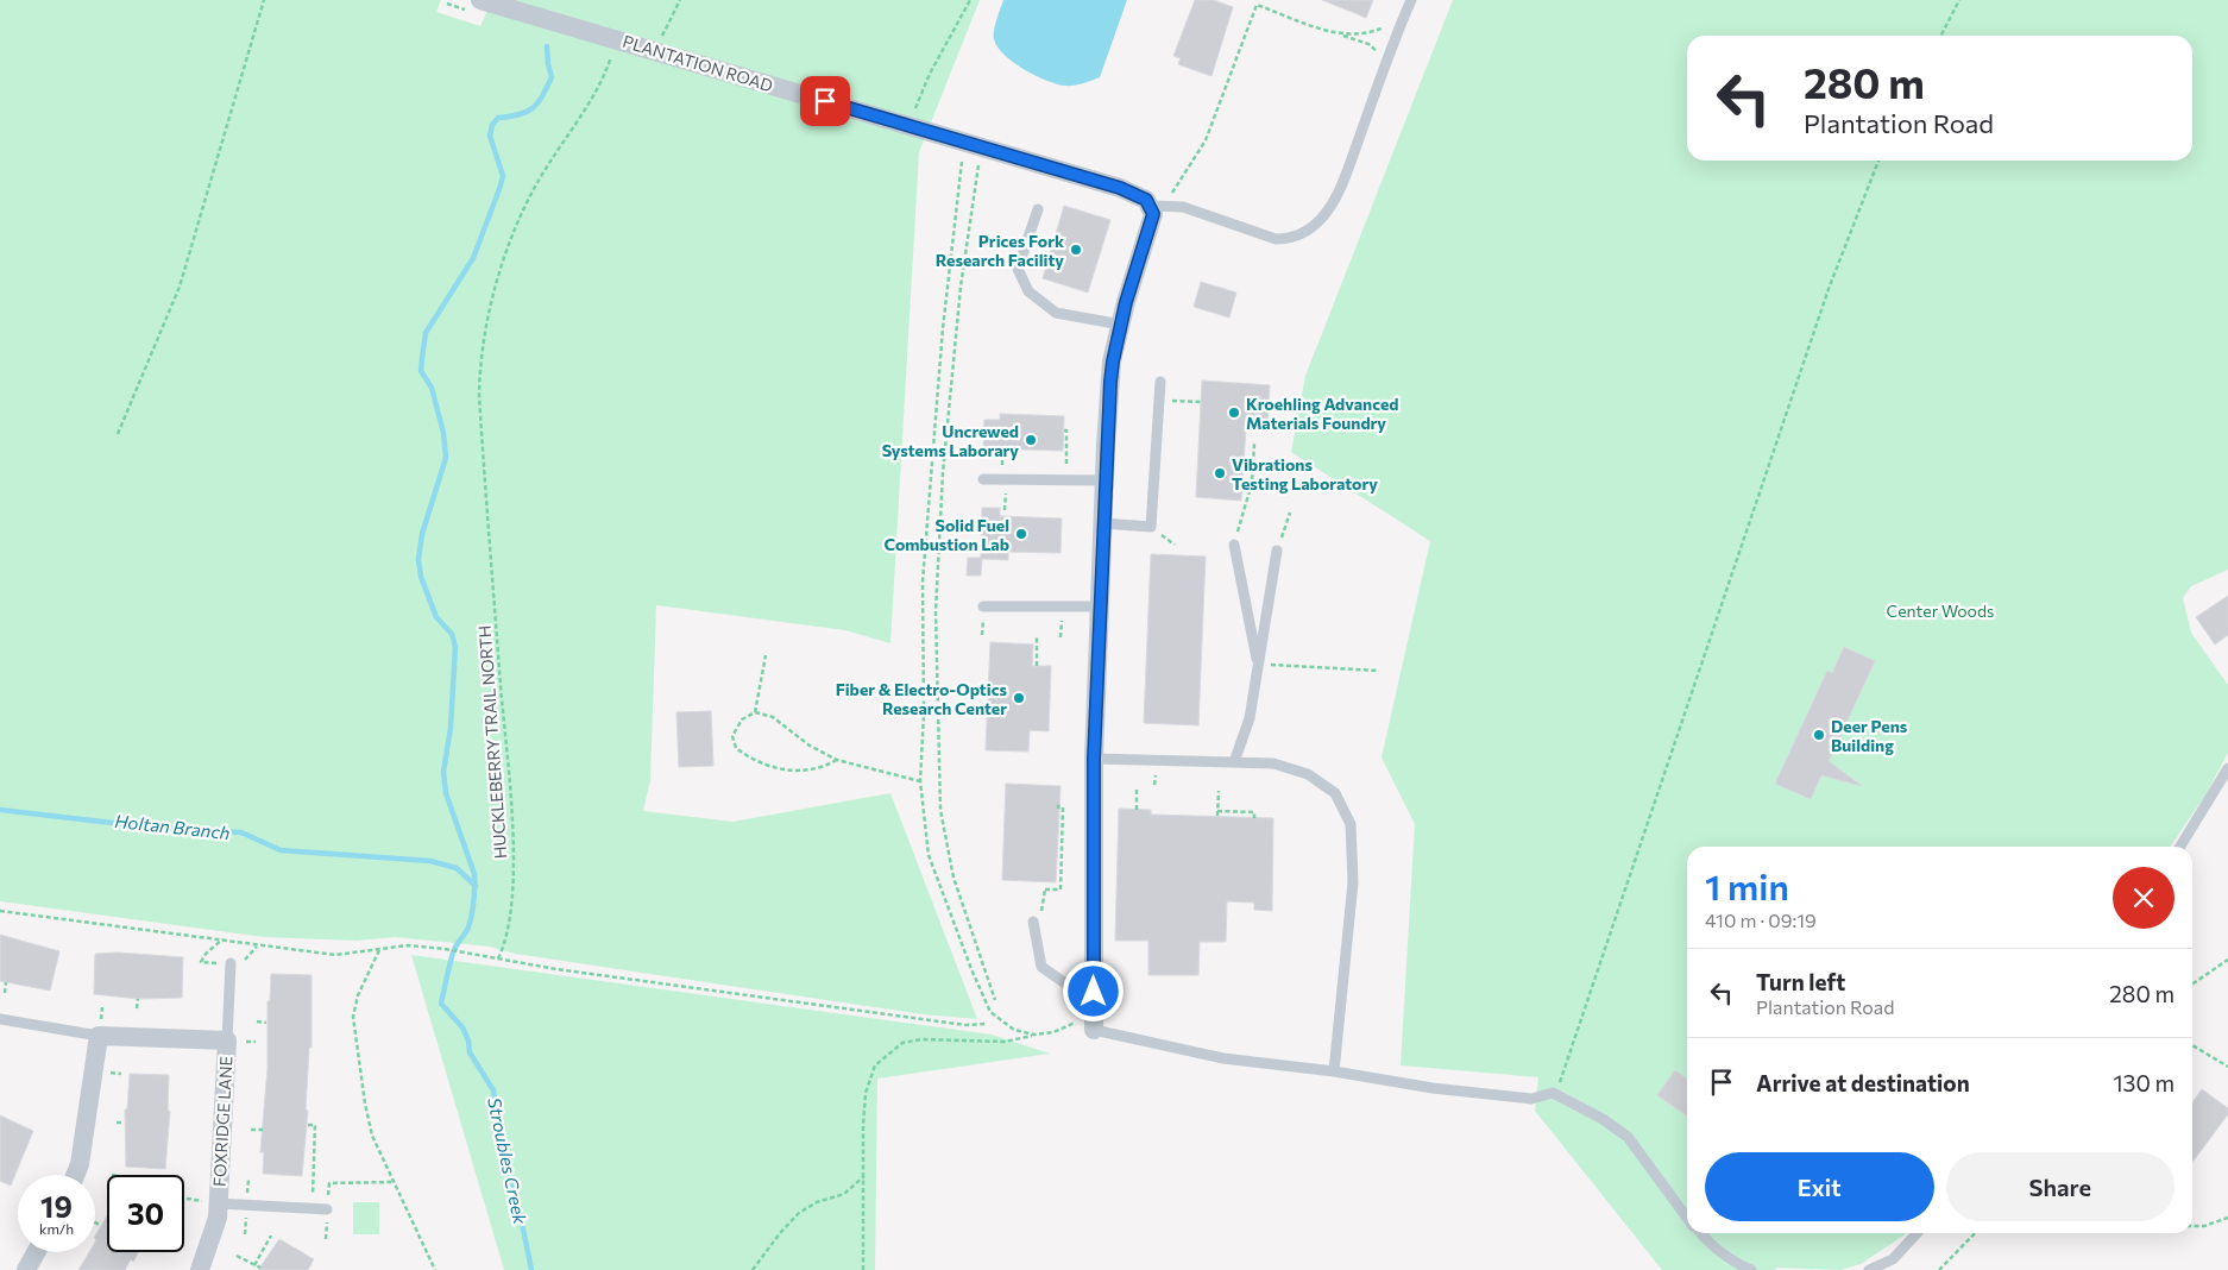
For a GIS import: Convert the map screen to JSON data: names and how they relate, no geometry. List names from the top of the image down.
{
  "streets": {
    "street": ["PLANTATION ROAD", "FOXRIDGE LANE"],
    "path": ["HUCKLEBERRY TRAIL NORTH"]
  },
  "water": ["Holtan Branch", "Stroubles Creek"],
  "parks": ["Center Woods"],
  "places": [
    "Prices Fork Research Facility",
    "Kroehling Advanced Materials Foundry",
    "Uncrewed Systems Laborary",
    "Vibrations Testing Laboratory",
    "Solid Fuel Combustion Lab",
    "Fiber & Electro-Optics Research Center",
    "Deer Pens Building"
  ],
  "page": {
    "turn": ["280 m", "Plantation Road"],
    "heading": ["1 min", "410 m · 09:19"],
    "list": [
      {
        "name": "Turn left",
        "note": "Plantation Road",
        "value": "280 m"
      },
      {
        "name": "Arrive at destination",
        "value": "130 m"
      }
    ],
    "buttons": ["Exit", "Share"],
    "speed": "19 km/h",
    "limit": "30"
  }
}
